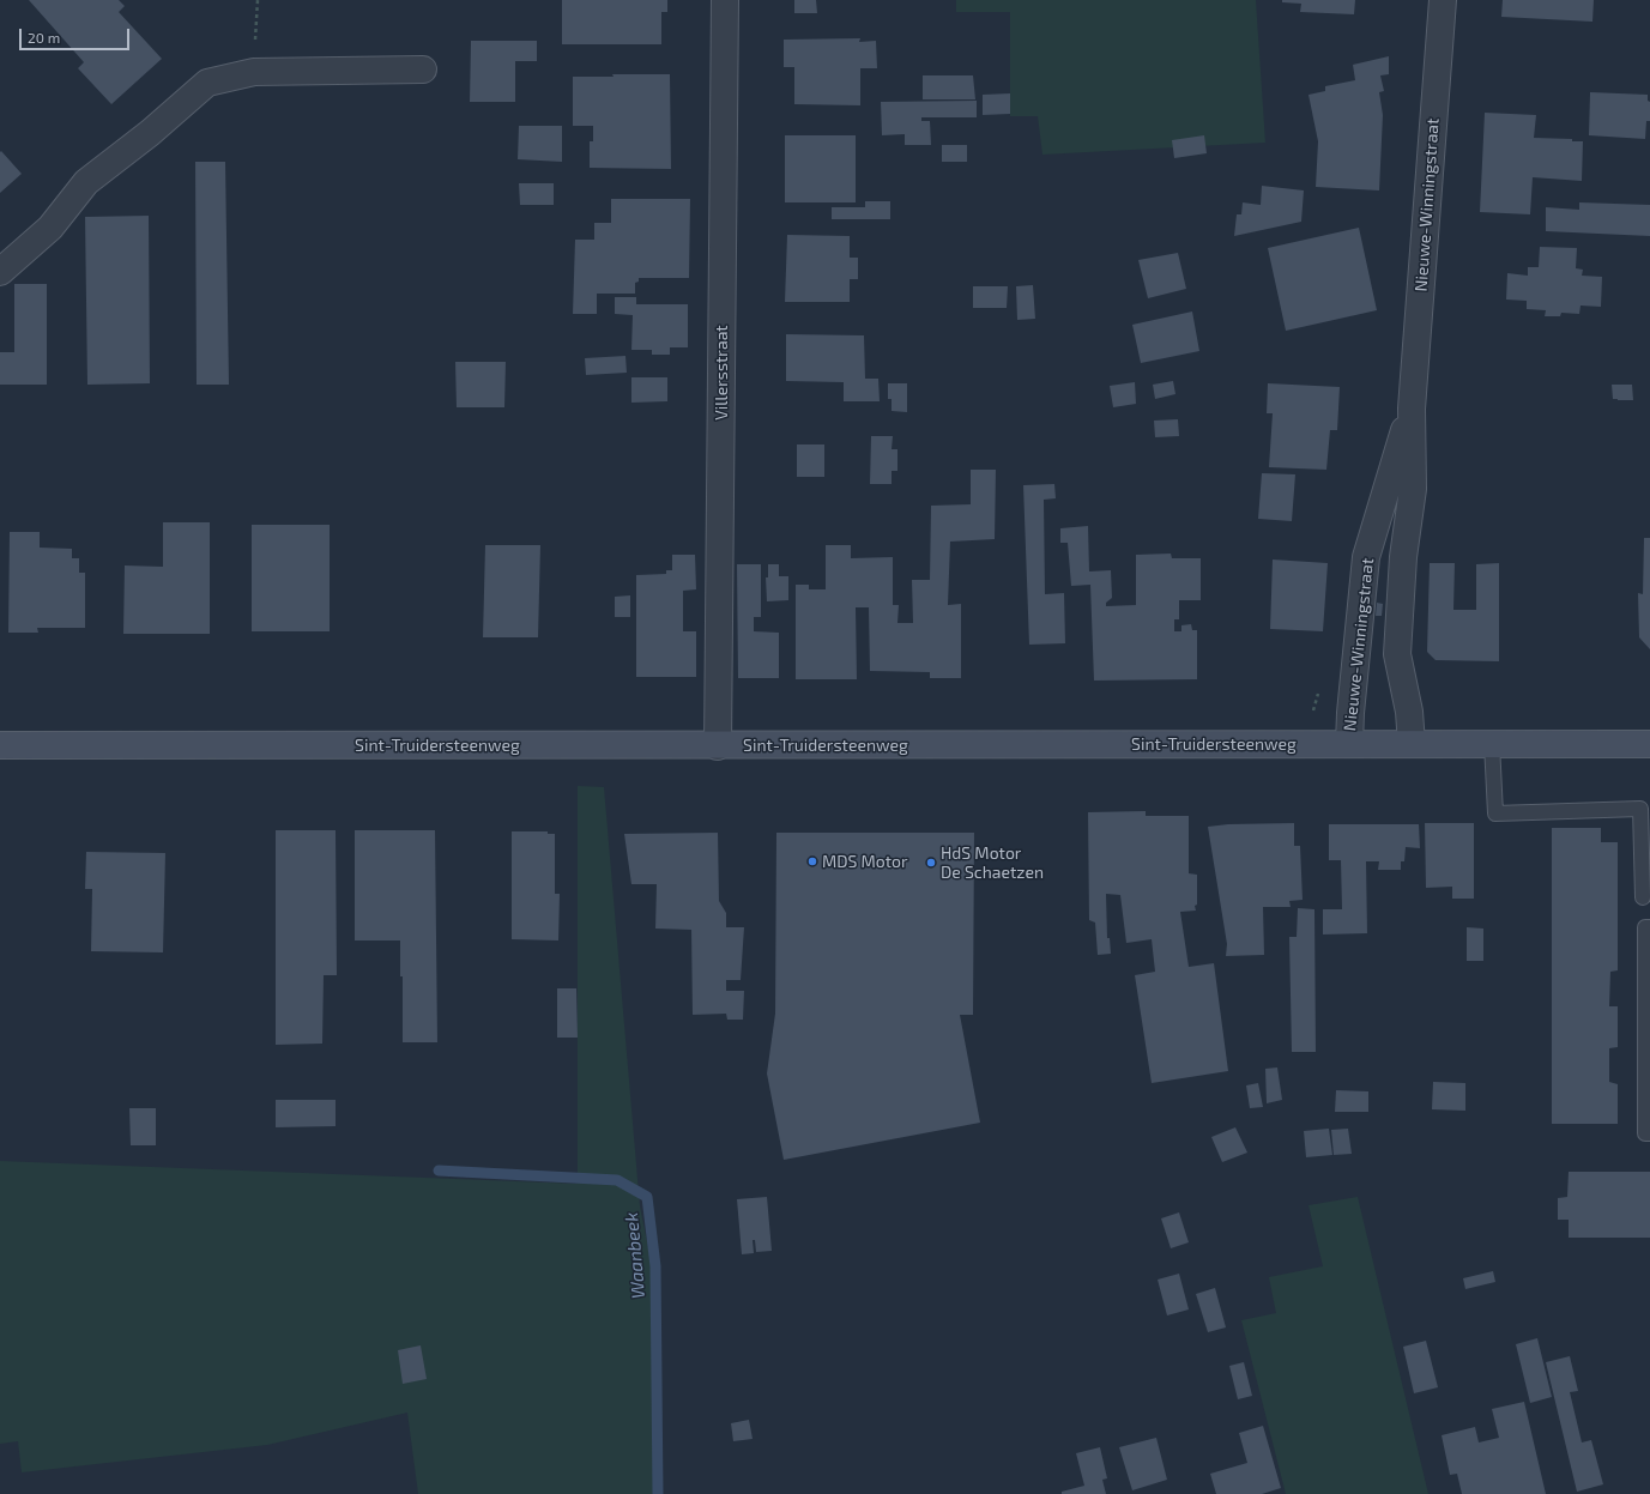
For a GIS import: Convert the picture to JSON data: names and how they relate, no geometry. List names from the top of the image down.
{
  "streets": {
    "main road": ["Sint-Truidersteenweg"],
    "street": ["Nieuwe-Winningstraat", "Villersstraat"]
  },
  "crossings": [
    ["Nieuwe-Winningstraat", "Sint-Truidersteenweg"],
    ["Villersstraat", "Sint-Truidersteenweg"]
  ],
  "water": ["Waanbeek"],
  "places": ["MDS Motor", "HdS Motor De Schaetzen"],
  "scale_bar": "20 m"
}
